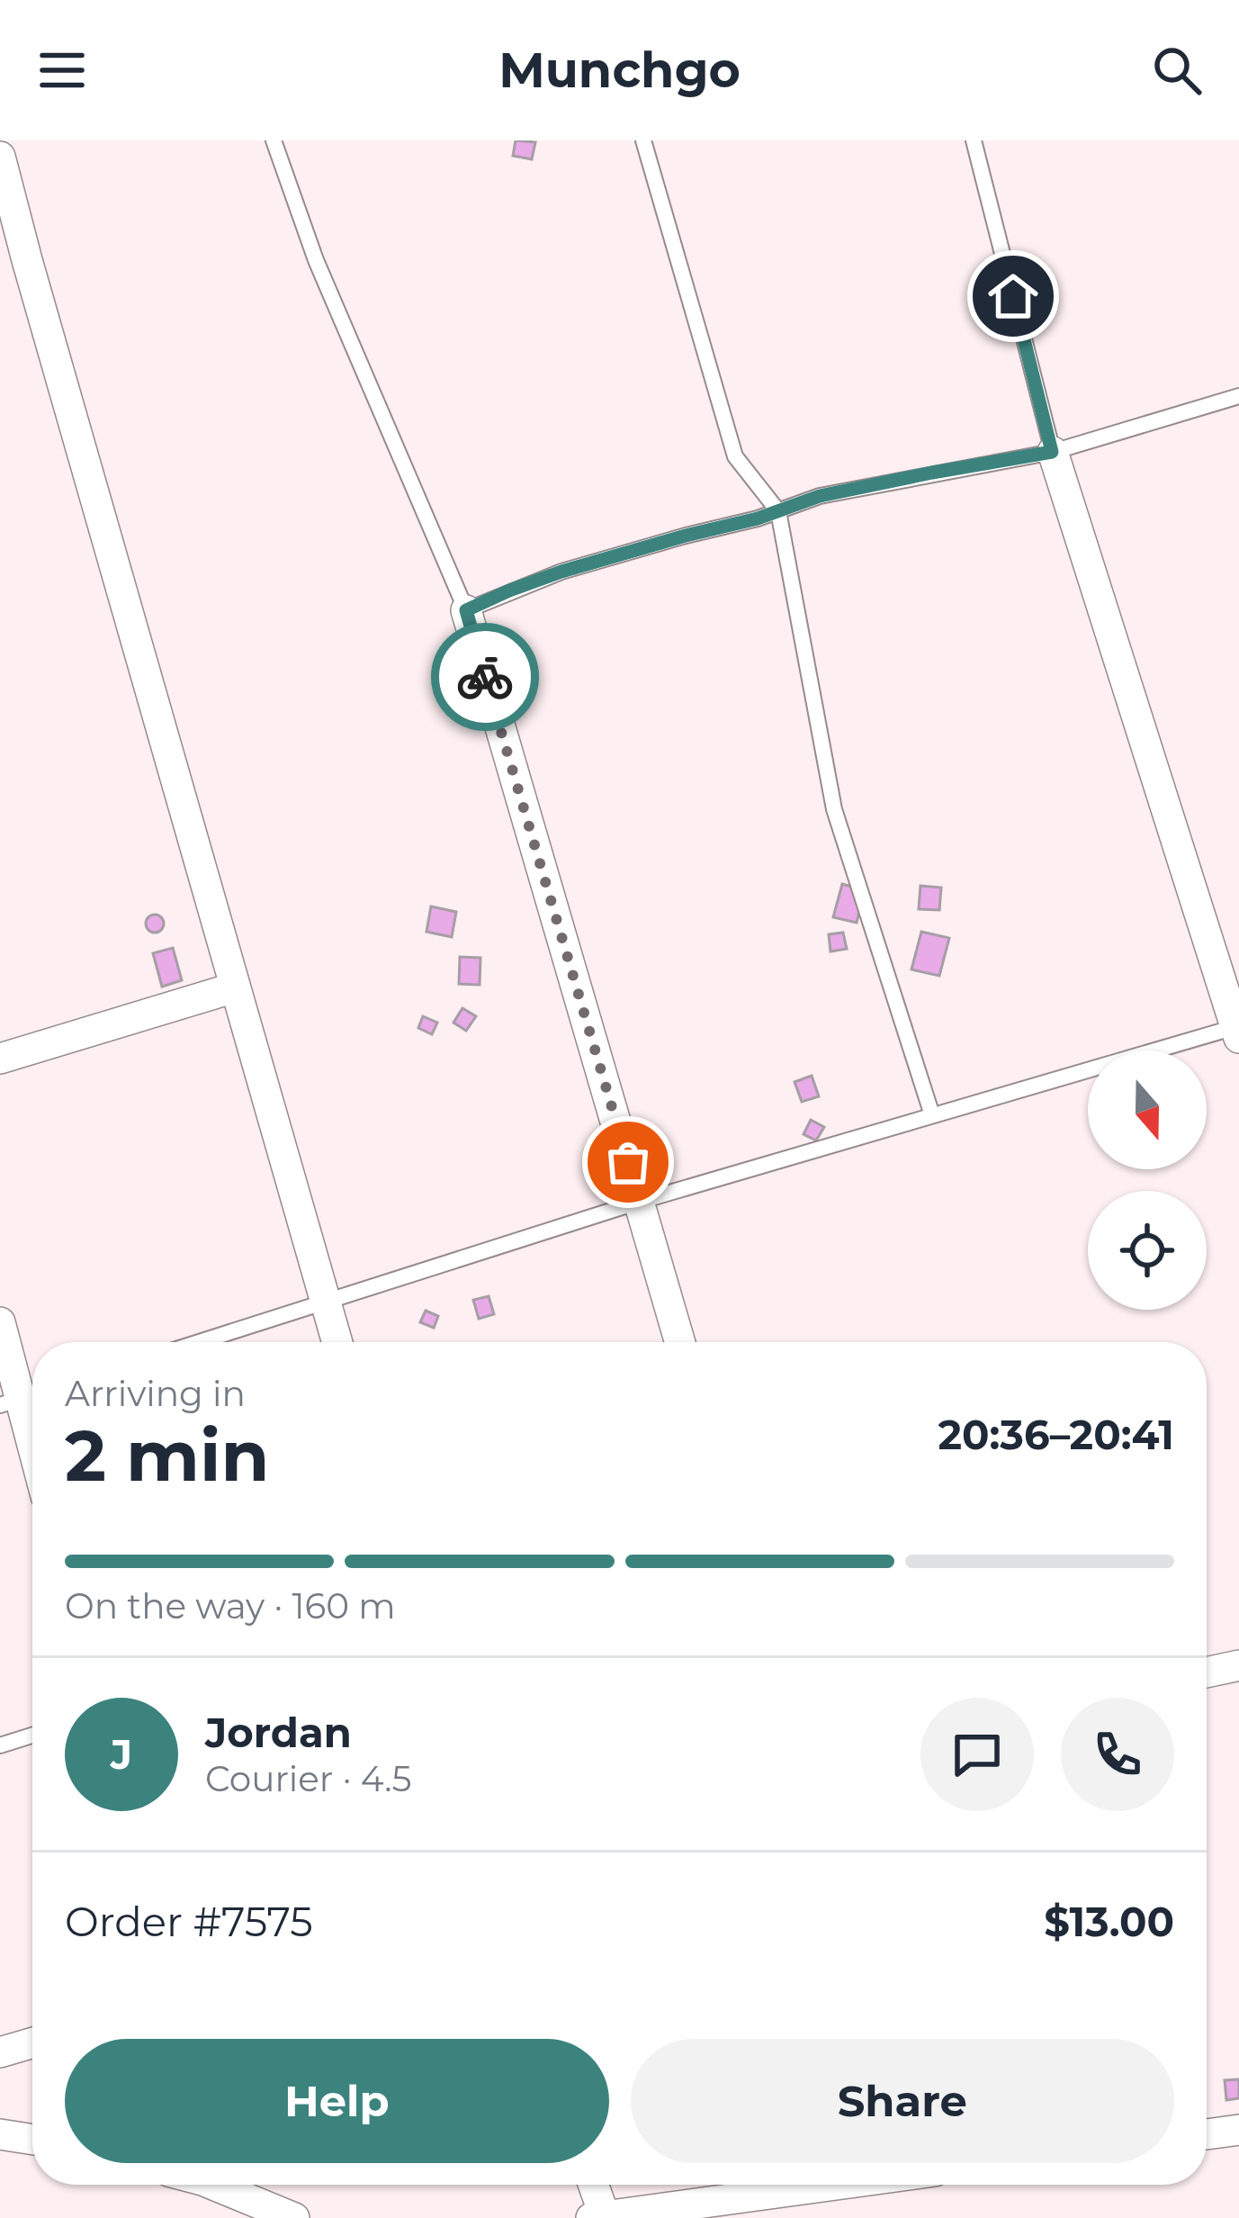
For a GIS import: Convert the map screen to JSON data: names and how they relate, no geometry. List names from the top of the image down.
{
  "north": "bottom",
  "page": {
    "header": "Munchgo",
    "heading": ["2 min", "Arriving in", "20:36–20:41"],
    "panel": [
      "Jordan",
      "Courier · 4.5",
      "Order #7575",
      "$13.00"
    ],
    "bar": "On the way · 160 m",
    "round": "J",
    "buttons": ["Help", "Share"]
  }
}
